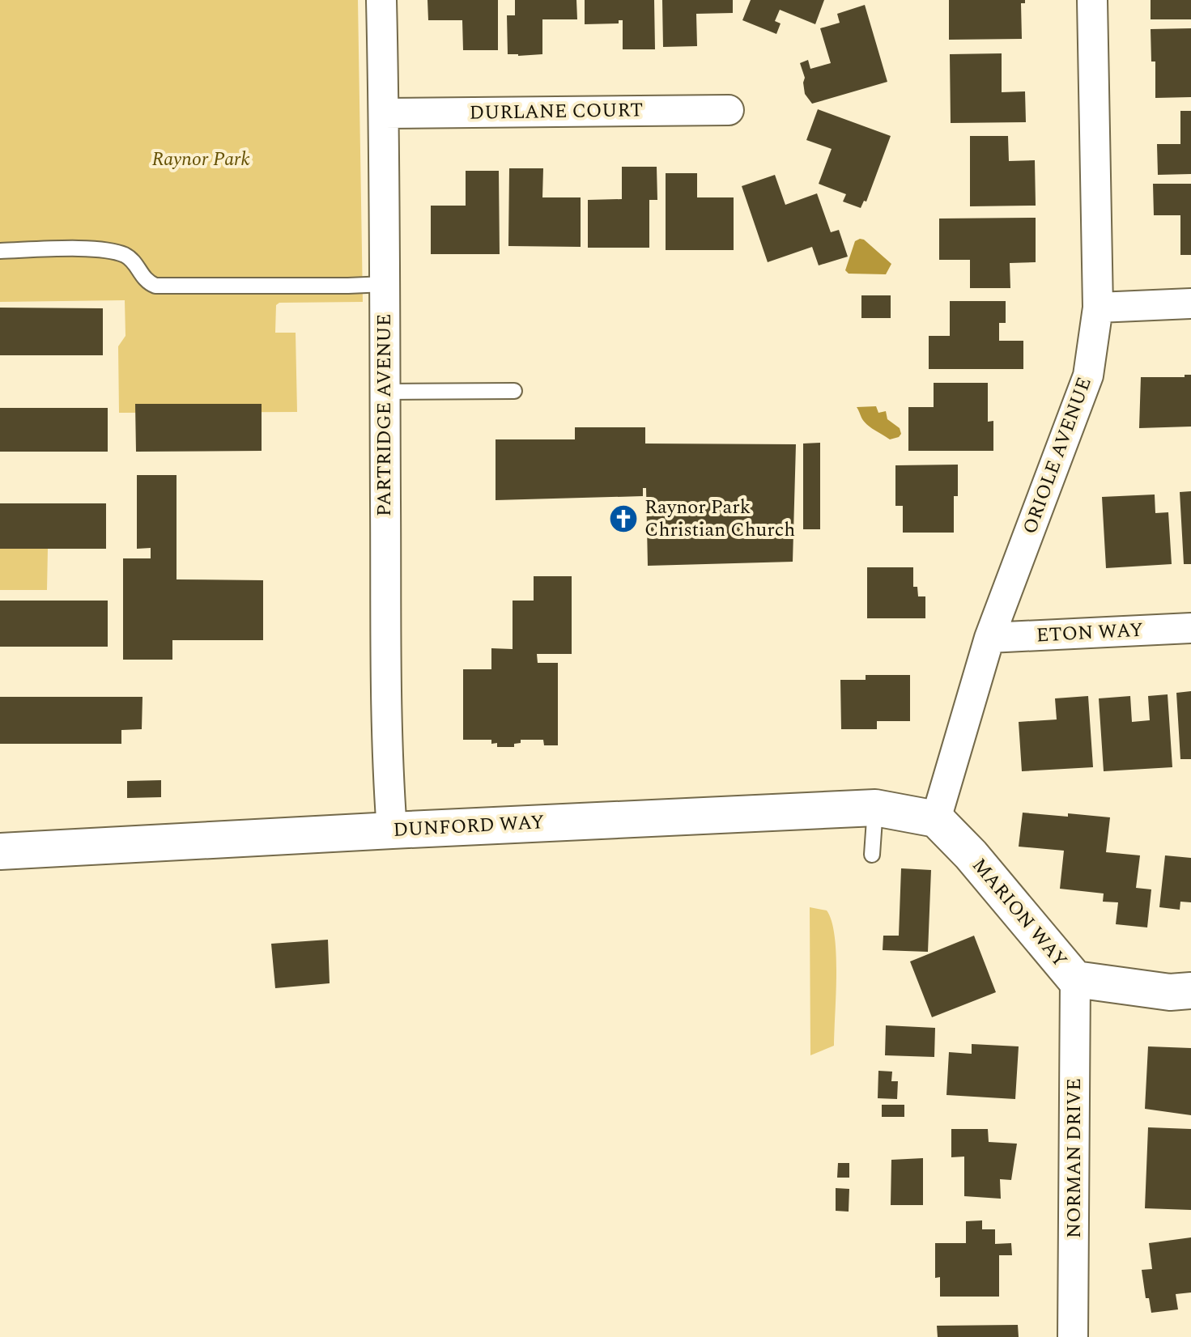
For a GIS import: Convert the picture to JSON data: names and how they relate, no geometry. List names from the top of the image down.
{
  "streets": {
    "street": [
      "DURLANE COURT",
      "PARTRIDGE AVENUE",
      "ORIOLE AVENUE",
      "ETON WAY",
      "DUNFORD WAY",
      "MARION WAY",
      "NORMAN DRIVE"
    ]
  },
  "crossings": [
    ["DURLANE COURT", "PARTRIDGE AVENUE"],
    ["PARTRIDGE AVENUE", "DUNFORD WAY"],
    ["ORIOLE AVENUE", "ETON WAY"],
    ["ORIOLE AVENUE", "DUNFORD WAY"],
    ["ORIOLE AVENUE", "MARION WAY"],
    ["DUNFORD WAY", "MARION WAY"],
    ["MARION WAY", "NORMAN DRIVE"]
  ],
  "parks": ["Raynor Park"],
  "places": {
    "church": ["Raynor Park Christian Church"]
  }
}
